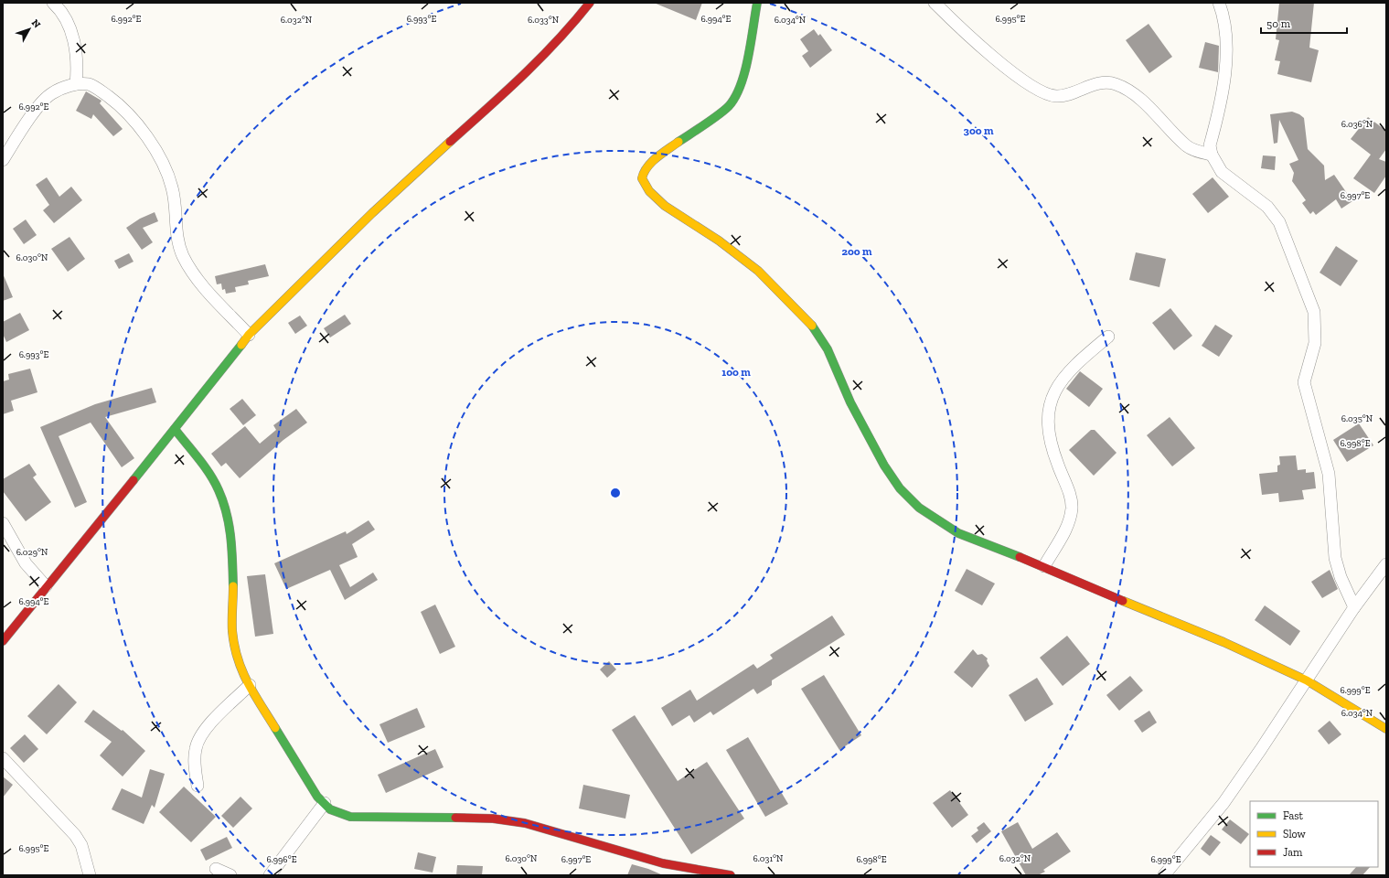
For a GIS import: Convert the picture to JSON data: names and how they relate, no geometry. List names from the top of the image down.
{
  "legend": ["Fast", "Slow", "Jam"],
  "scale_bar": "50 m",
  "north": "top right",
  "coordinates": [
    "6.992°E",
    "6.994°E",
    "6.995°E",
    "6.993°E",
    "6.032°N",
    "6.033°N",
    "6.034°N",
    "6.036°N",
    "6.997°E",
    "6.030°N",
    "6.035°N",
    "6.998°E",
    "6.029°N",
    "6.999°E",
    "6.031°N",
    "6.996°E"
  ],
  "rings": ["300 m", "200 m", "100 m"]
}
